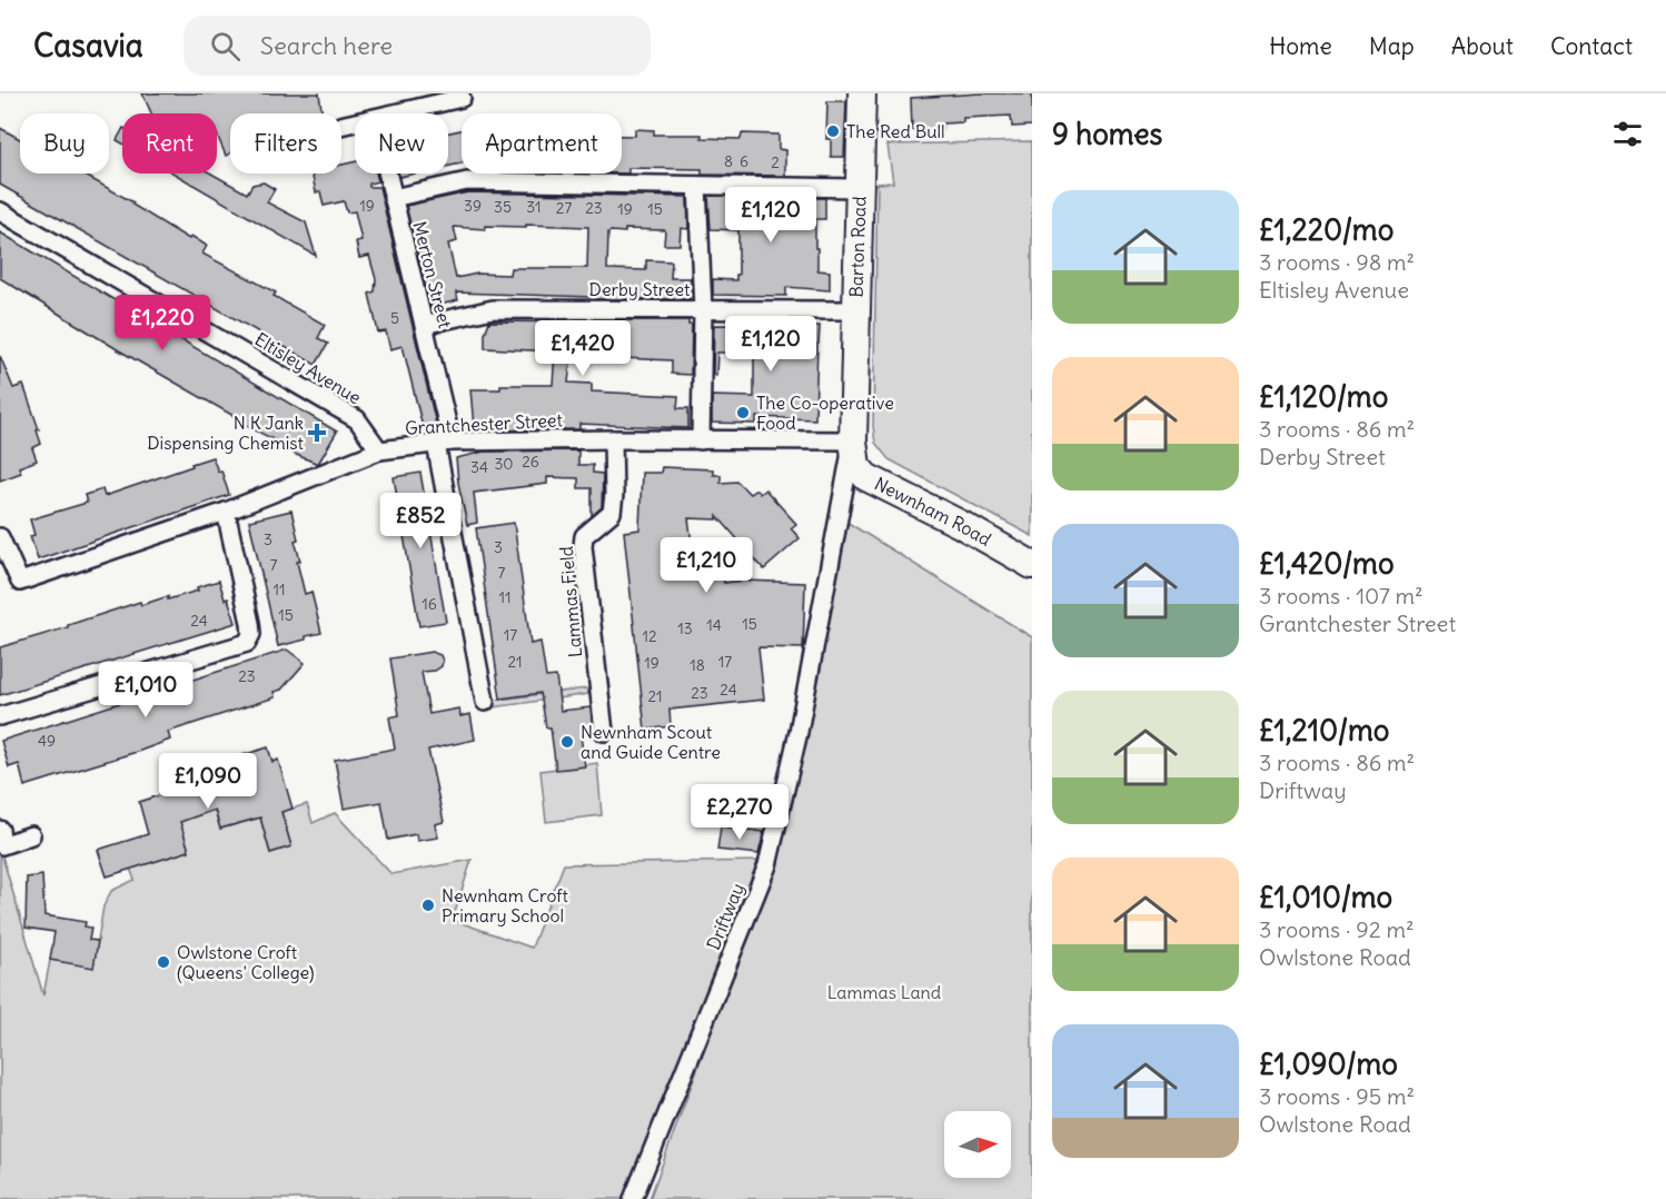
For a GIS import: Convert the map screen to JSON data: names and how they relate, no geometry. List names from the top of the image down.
{
  "streets": {
    "main road": ["Barton Road", "Newnham Road"],
    "street": [
      "Merton Street",
      "Derby Street",
      "Eltisley Avenue",
      "Grantchester Street",
      "Lammas Field",
      "Driftway"
    ]
  },
  "crossings": [
    ["Barton Road", "Derby Street"],
    ["Barton Road", "Grantchester Street"],
    ["Barton Road", "Newnham Road"],
    ["Barton Road", "Driftway"],
    ["Merton Street", "Derby Street"],
    ["Merton Street", "Grantchester Street"],
    ["Eltisley Avenue", "Grantchester Street"],
    ["Grantchester Street", "Newnham Road"],
    ["Grantchester Street", "Lammas Field"],
    ["Grantchester Street", "Driftway"],
    ["Newnham Road", "Driftway"]
  ],
  "parks": ["Lammas Land"],
  "places": {
    "other": [
      "The Red Bull",
      "The Co-operative Food",
      "Newnham Scout and Guide Centre",
      "Newnham Croft Primary School",
      "Owlstone Croft (Queens' College)"
    ],
    "health": ["N K Jank Dispensing Chemist"]
  },
  "house_numbers": [
    "8",
    "6",
    "2",
    "19",
    "39",
    "35",
    "31",
    "27",
    "23",
    "19",
    "15",
    "5",
    "26",
    "30",
    "34",
    "3",
    "3",
    "7",
    "7",
    "11",
    "11",
    "16",
    "15",
    "24",
    "15",
    "14",
    "13",
    "17",
    "12",
    "21",
    "17",
    "19",
    "18",
    "23",
    "24",
    "23",
    "21",
    "49"
  ],
  "north": "right",
  "page": {
    "header": "Casavia",
    "search": "Search here",
    "nav": [
      "Home",
      "Map",
      "About",
      "Contact"
    ],
    "heading": "9 homes",
    "chip": [
      "Buy",
      "Rent",
      "Filters",
      "New",
      "Apartment"
    ],
    "list": [
      {
        "name": "£1,220/mo",
        "note": "3 rooms · 98 m² · Eltisley Avenue"
      },
      {
        "name": "£1,120/mo",
        "note": "3 rooms · 86 m² · Derby Street"
      },
      {
        "name": "£1,420/mo",
        "note": "3 rooms · 107 m² · Grantchester Street"
      },
      {
        "name": "£1,210/mo",
        "note": "3 rooms · 86 m² · Driftway"
      },
      {
        "name": "£1,010/mo",
        "note": "3 rooms · 92 m² · Owlstone Road"
      },
      {
        "name": "£1,090/mo",
        "note": "3 rooms · 95 m² · Owlstone Road"
      }
    ],
    "price": [
      "£1,120",
      "£1,220",
      "£1,120",
      "£1,420",
      "£852",
      "£1,210",
      "£1,010",
      "£1,090",
      "£2,270"
    ]
  }
}
